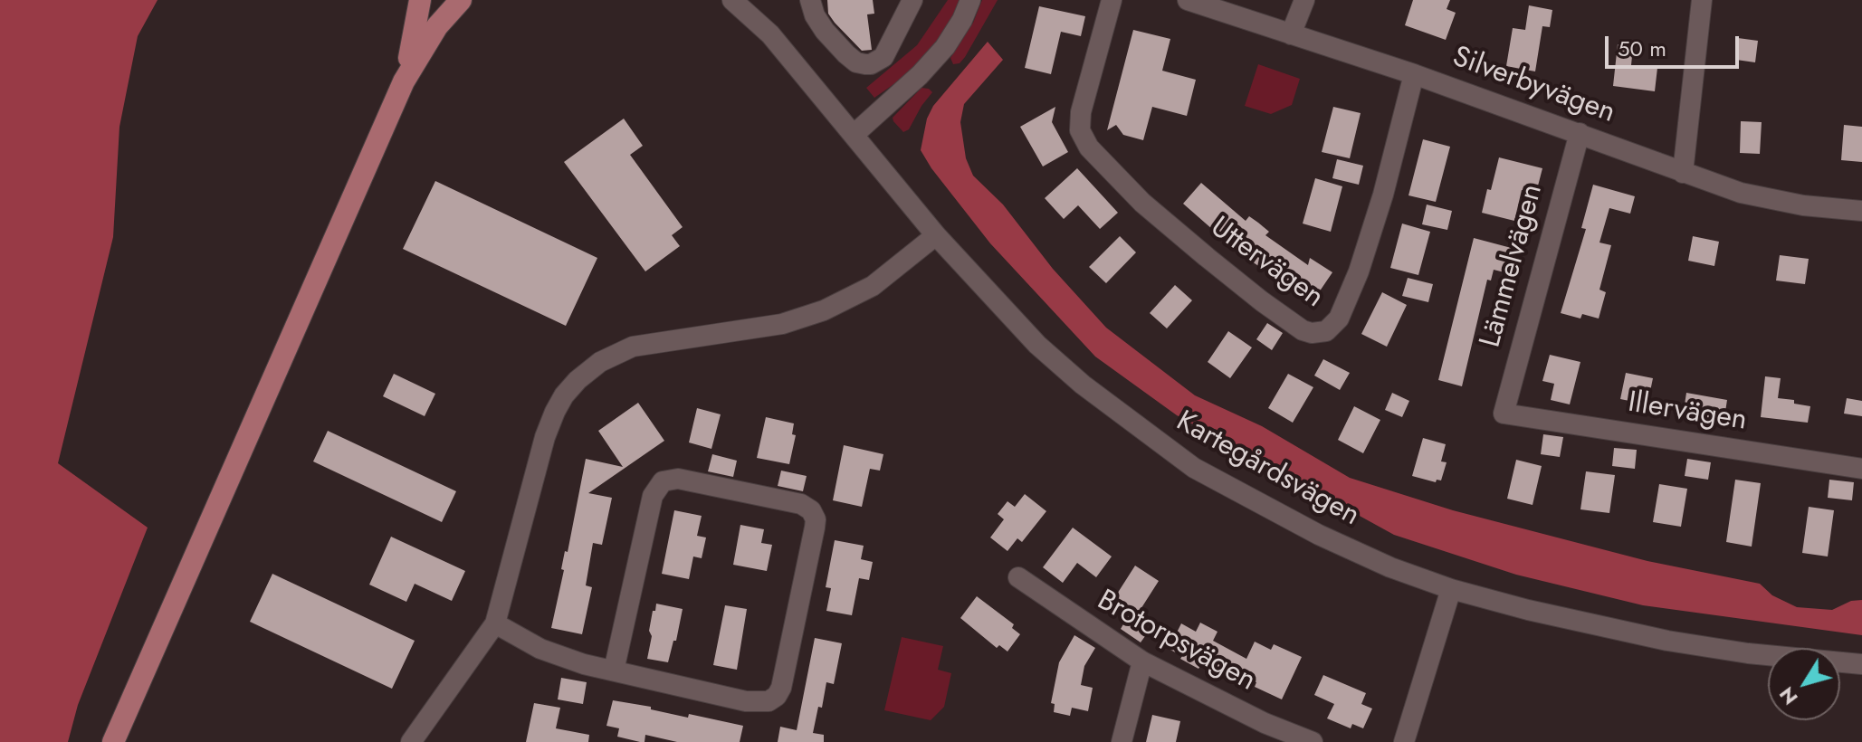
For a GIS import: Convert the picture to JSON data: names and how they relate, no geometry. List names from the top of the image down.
{
  "streets": {
    "street": [
      "Silverbyvägen",
      "Uttervägen",
      "Lämmelvägen",
      "Illervägen",
      "Kartegårdsvägen",
      "Brotorpsvägen"
    ]
  },
  "crossings": [
    ["Silverbyvägen", "Uttervägen"],
    ["Silverbyvägen", "Lämmelvägen"],
    ["Lämmelvägen", "Illervägen"]
  ],
  "scale_bar": "50 m",
  "north": "bottom left"
}
